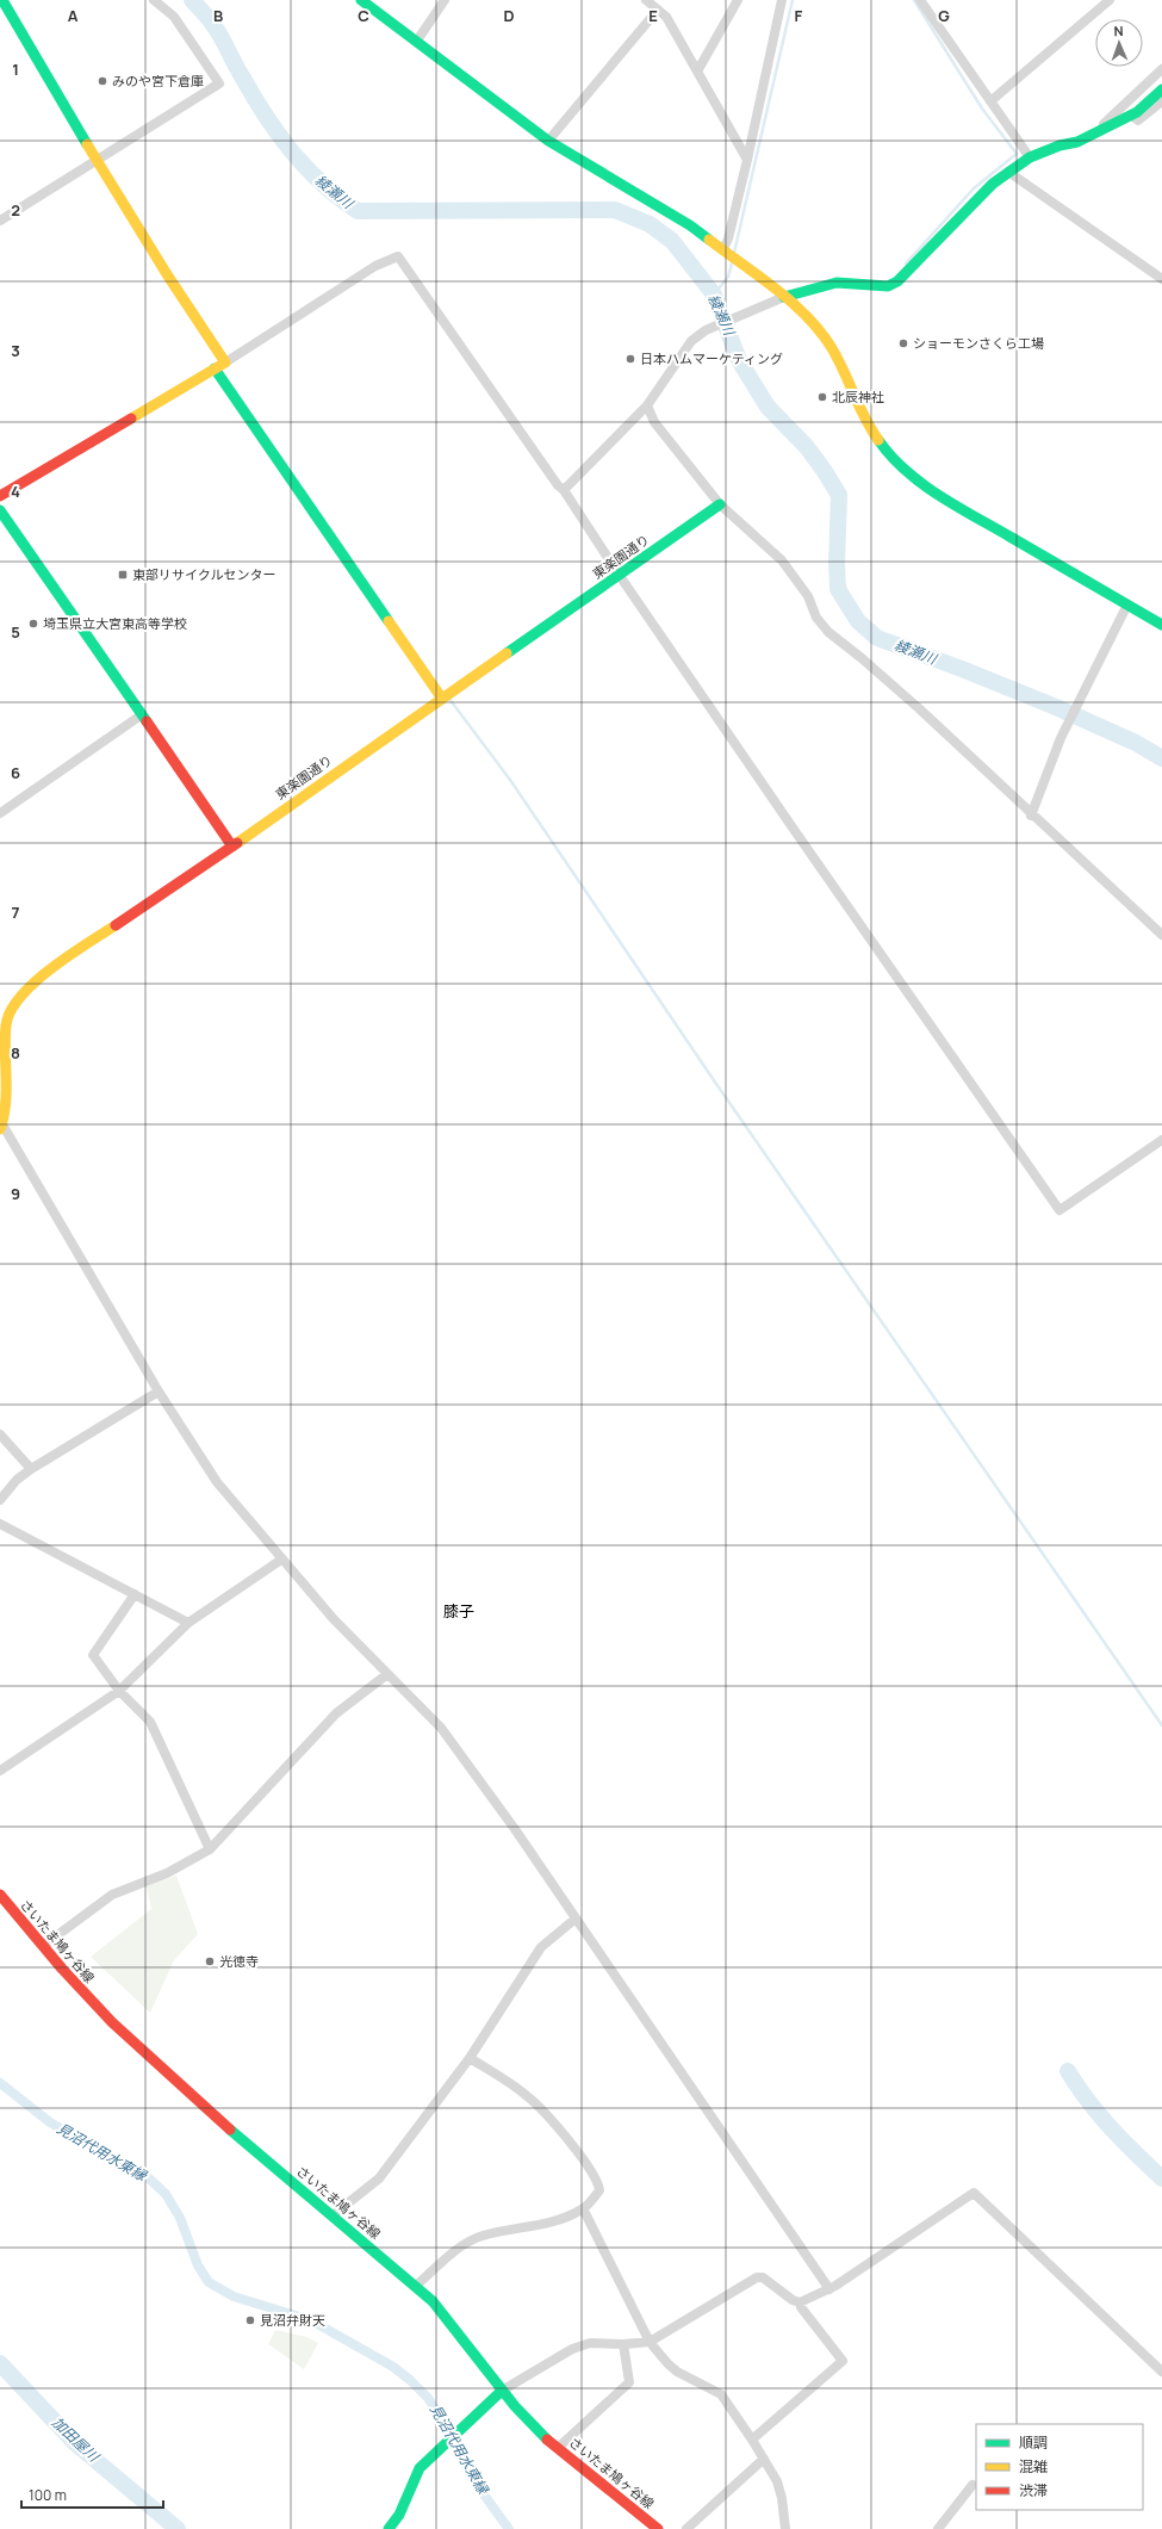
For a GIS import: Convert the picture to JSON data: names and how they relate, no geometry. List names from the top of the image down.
{
  "streets": {
    "street": ["東楽園通り", "さいたま鳩ヶ谷線"]
  },
  "districts": ["膝子"],
  "water": ["綾瀬川", "見沼代用水東縁", "加田屋川"],
  "places": {
    "other": [
      "みのや宮下倉庫",
      "ショーモンさくら工場",
      "日本ハムマーケティング",
      "北辰神社",
      "埼玉県立大宮東高等学校",
      "光徳寺",
      "見沼弁財天"
    ],
    "transit": ["東部リサイクルセンター"]
  },
  "legend": ["順調", "混雑", "渋滞"],
  "scale_bar": "100 m",
  "north": "top",
  "grid": {
    "columns": [
      "A",
      "B",
      "C",
      "D",
      "E",
      "F",
      "G"
    ],
    "rows": [
      "1",
      "2",
      "3",
      "4",
      "5",
      "6",
      "7",
      "8",
      "9"
    ]
  }
}
